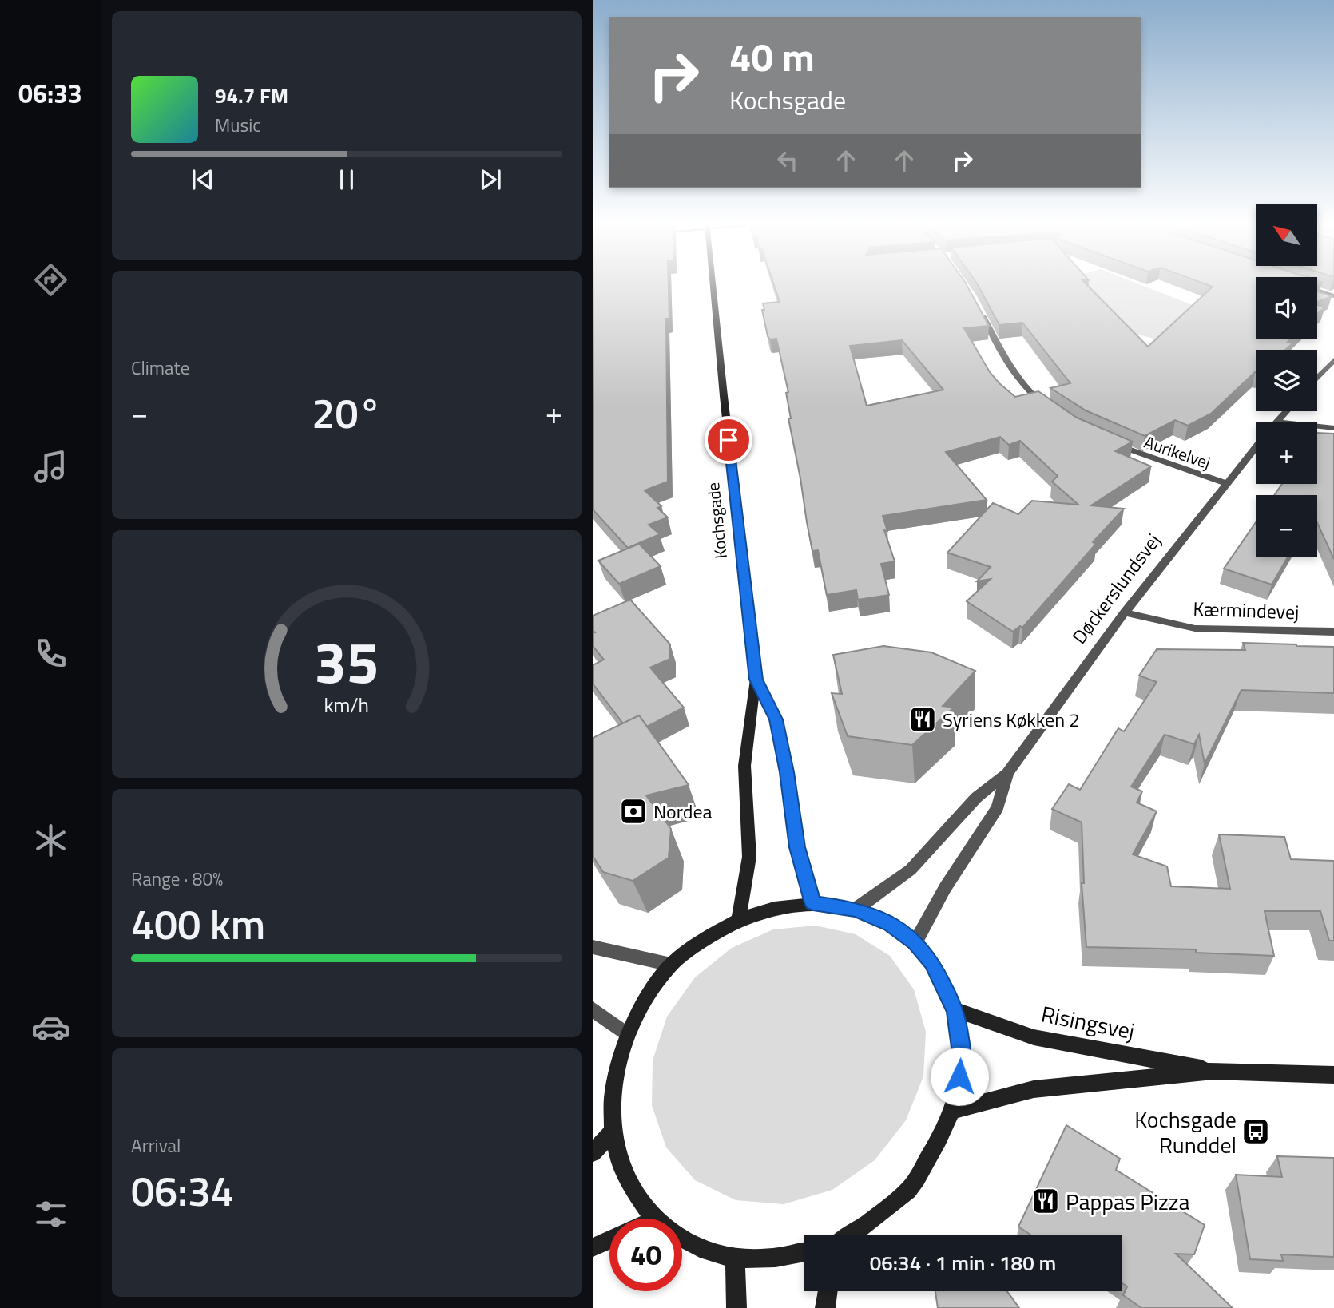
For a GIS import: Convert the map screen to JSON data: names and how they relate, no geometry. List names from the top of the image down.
{
  "streets": {
    "street": [
      "Aurikelvej",
      "Kochsgade",
      "Døckerslundsvej",
      "Kærmindevej",
      "Risingsvej"
    ]
  },
  "crossings": [
    ["Aurikelvej", "Døckerslundsvej"],
    ["Døckerslundsvej", "Kærmindevej"]
  ],
  "places": {
    "restaurant": ["Syriens Køkken 2", "Pappas Pizza"],
    "bank": ["Nordea"],
    "bus stop": ["Kochsgade Runddel"]
  },
  "north": "top left",
  "page": {
    "tabs": "06:33",
    "turn": ["40 m", "Kochsgade"],
    "song": ["94.7 FM", "Music"],
    "map_buttons": ["+", "−"],
    "tile": [
      "Climate",
      ["Range · 80%", "400 km"],
      ["Arrival", "06:34"]
    ],
    "heat": ["−", "20°", "+"],
    "limit": "40",
    "trip": "06:34 · 1 min · 180 m",
    "gauge": ["35", "km/h"]
  }
}
